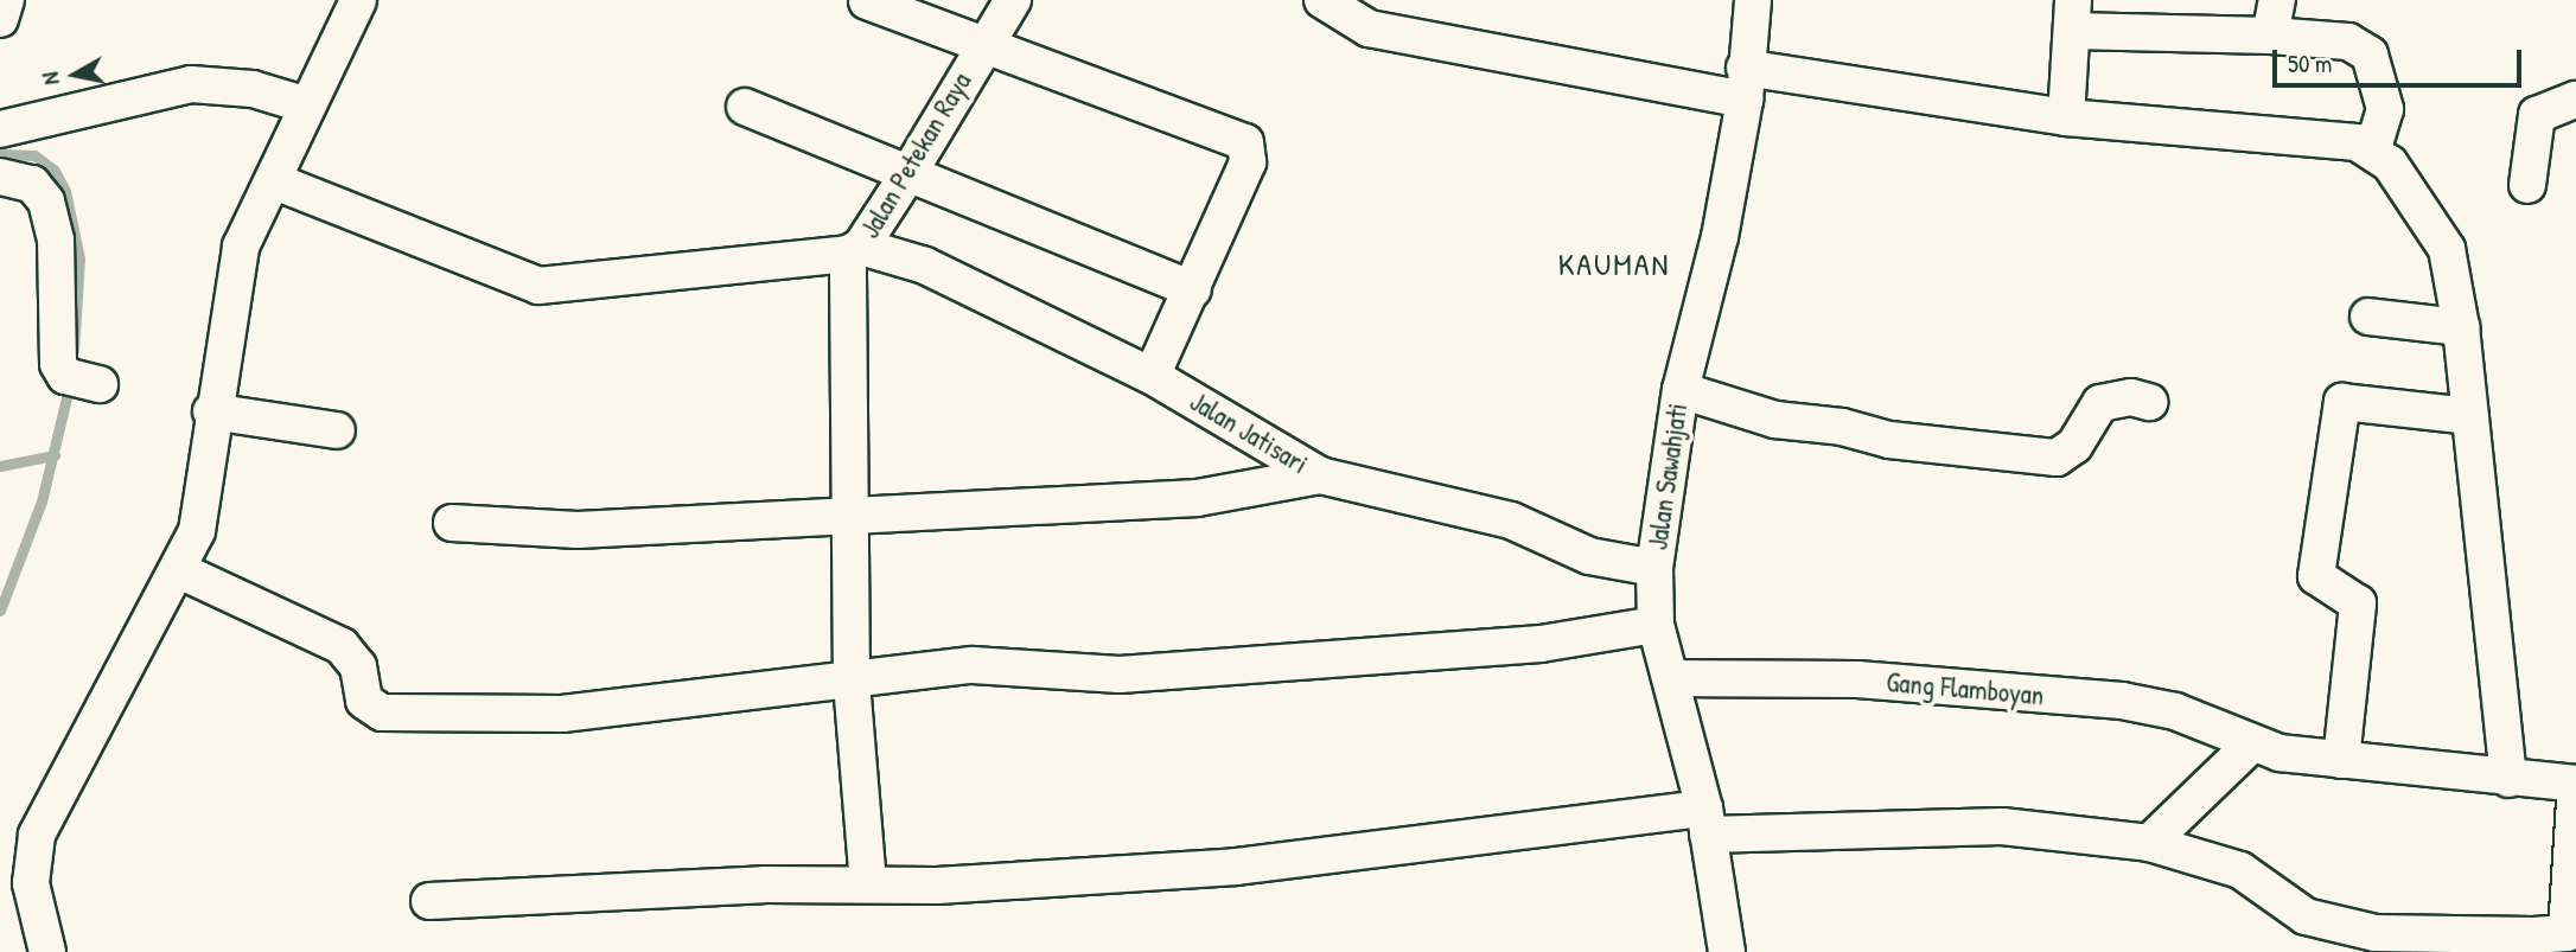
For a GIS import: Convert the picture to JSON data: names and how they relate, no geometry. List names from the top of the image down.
{
  "streets": {
    "street": [
      "Jalan Petekan Raya",
      "Jalan Jatisari",
      "Jalan Sawahjati",
      "Gang Flamboyan"
    ]
  },
  "crossings": [
    ["Jalan Petekan Raya", "Jalan Jatisari"],
    ["Jalan Jatisari", "Jalan Sawahjati"],
    ["Jalan Sawahjati", "Gang Flamboyan"]
  ],
  "districts": ["KAUMAN"],
  "scale_bar": "50 m",
  "north": "left"
}
